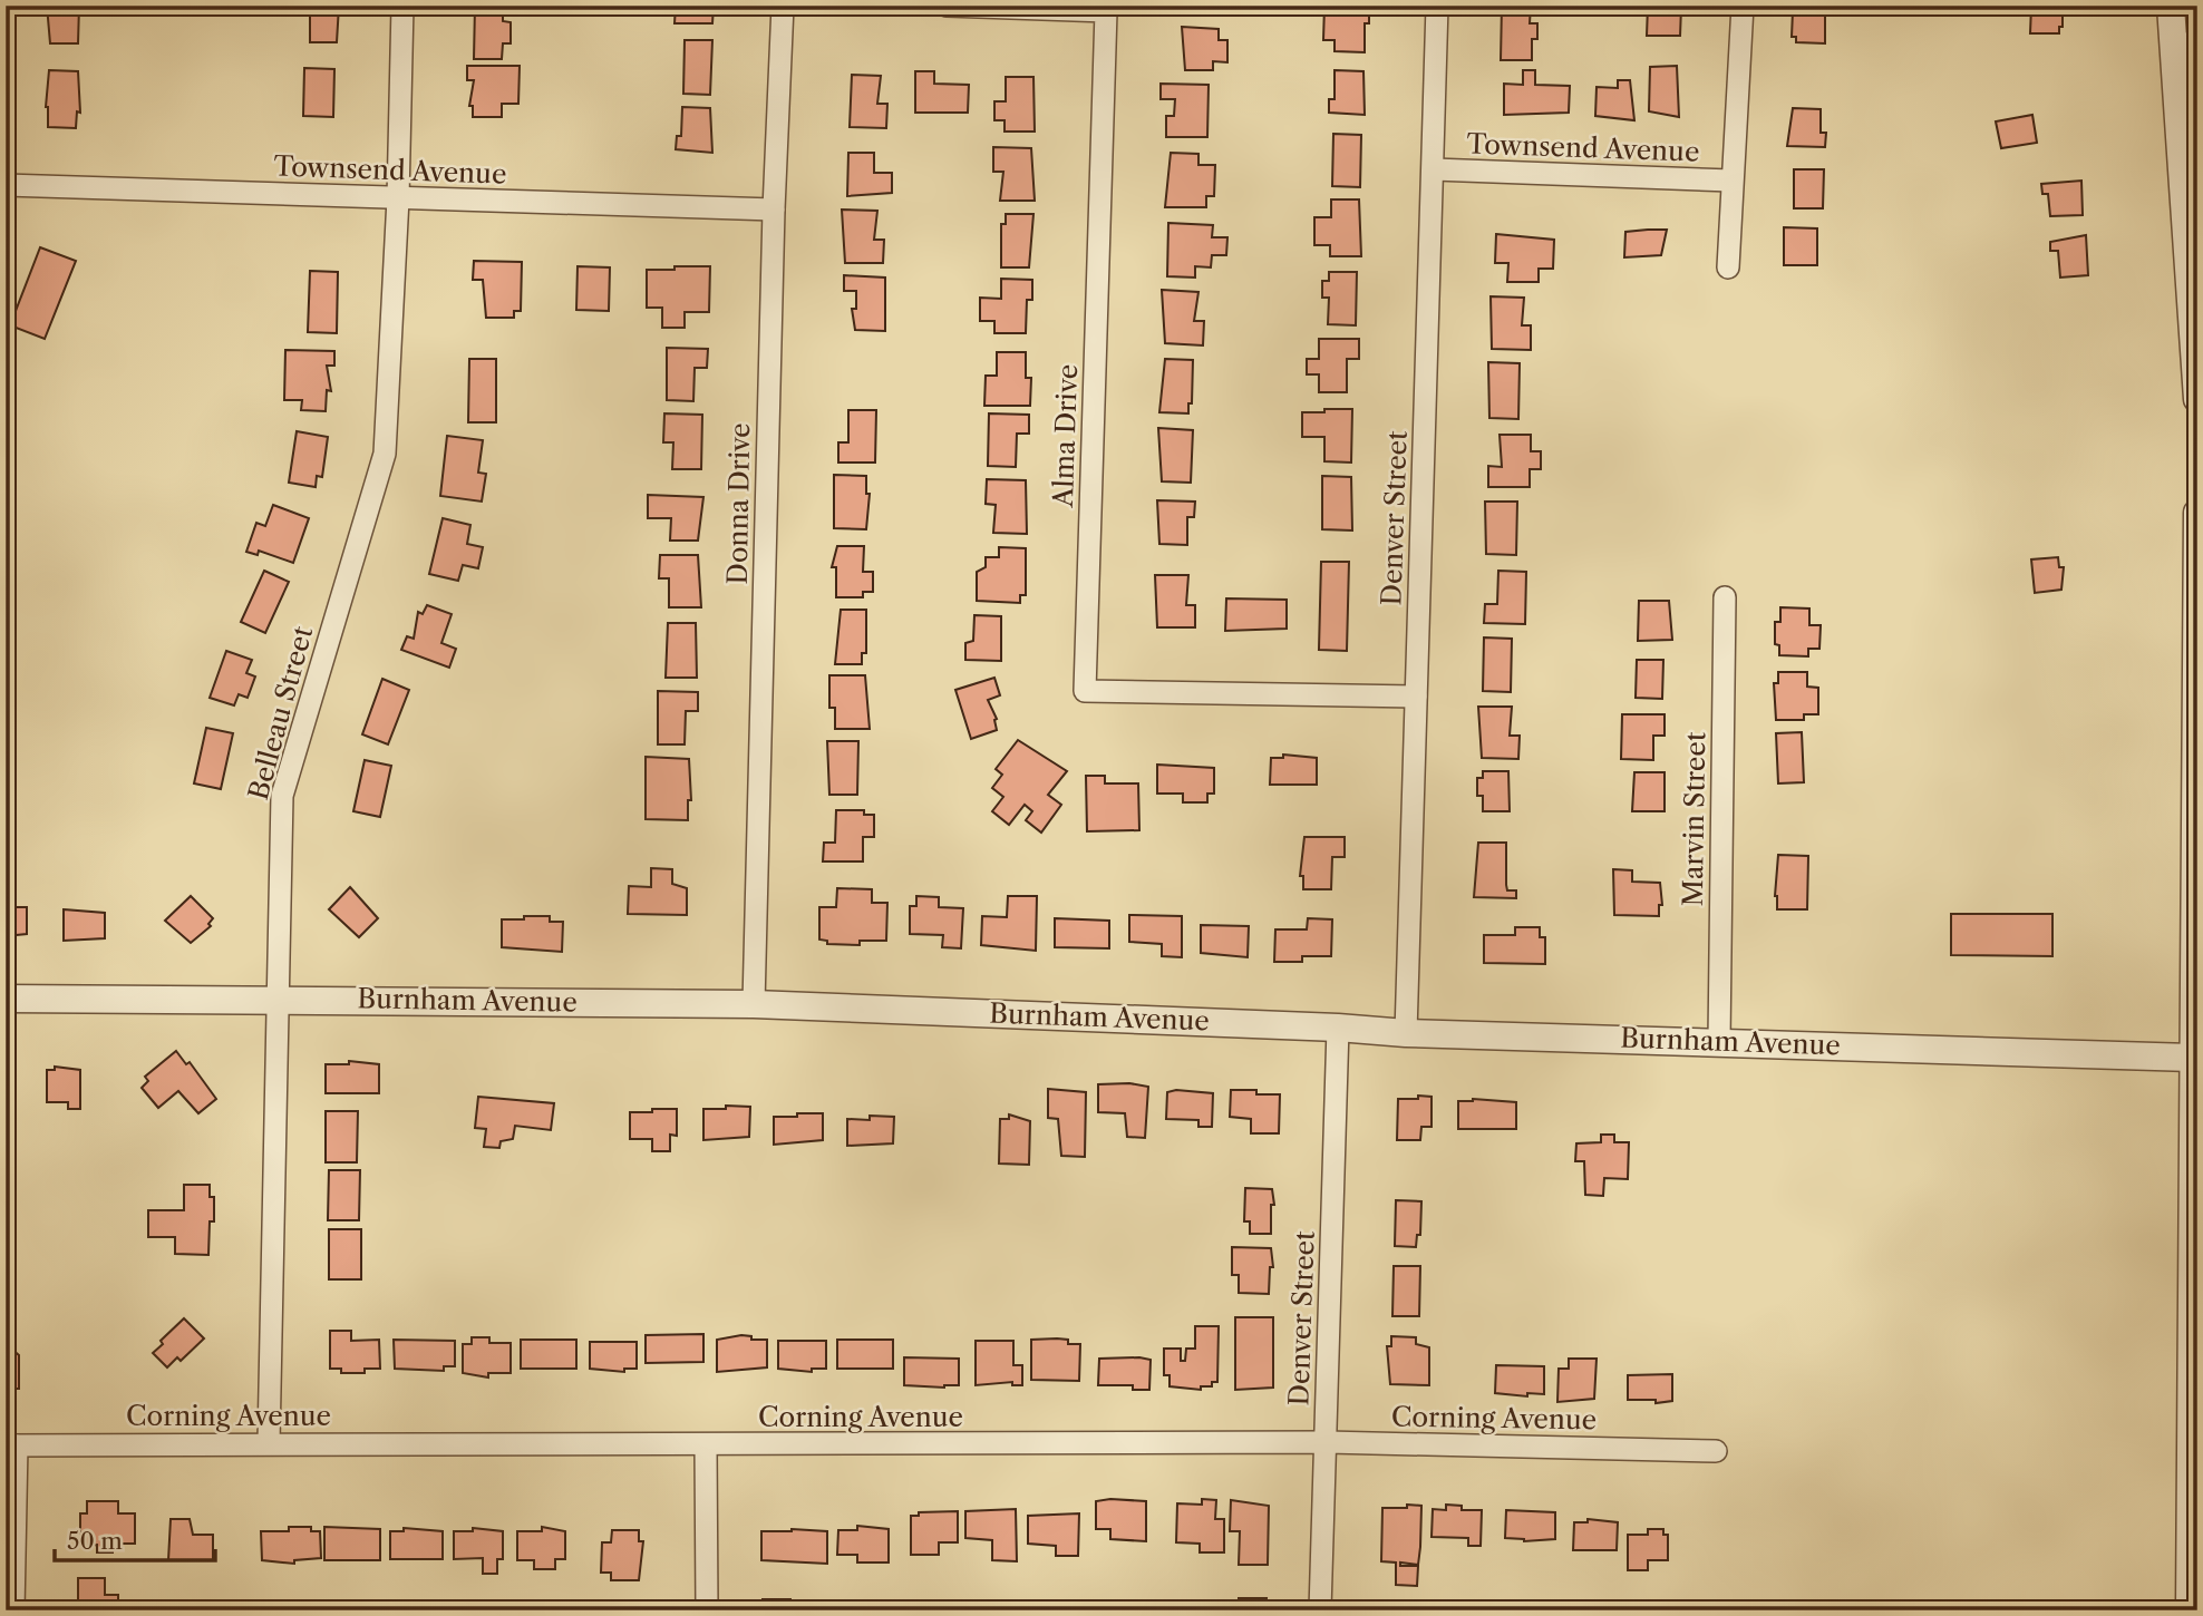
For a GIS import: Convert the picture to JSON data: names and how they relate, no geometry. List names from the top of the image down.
{
  "streets": {
    "street": [
      "Townsend Avenue",
      "Alma Drive",
      "Donna Drive",
      "Denver Street",
      "Belleau Street",
      "Marvin Street",
      "Burnham Avenue",
      "Corning Avenue"
    ]
  },
  "crossings": [
    ["Townsend Avenue", "Donna Drive"],
    ["Townsend Avenue", "Denver Street"],
    ["Townsend Avenue", "Belleau Street"],
    ["Alma Drive", "Denver Street"],
    ["Donna Drive", "Burnham Avenue"],
    ["Denver Street", "Burnham Avenue"],
    ["Denver Street", "Corning Avenue"],
    ["Belleau Street", "Burnham Avenue"],
    ["Belleau Street", "Corning Avenue"],
    ["Marvin Street", "Burnham Avenue"]
  ],
  "scale_bar": "50 m"
}
